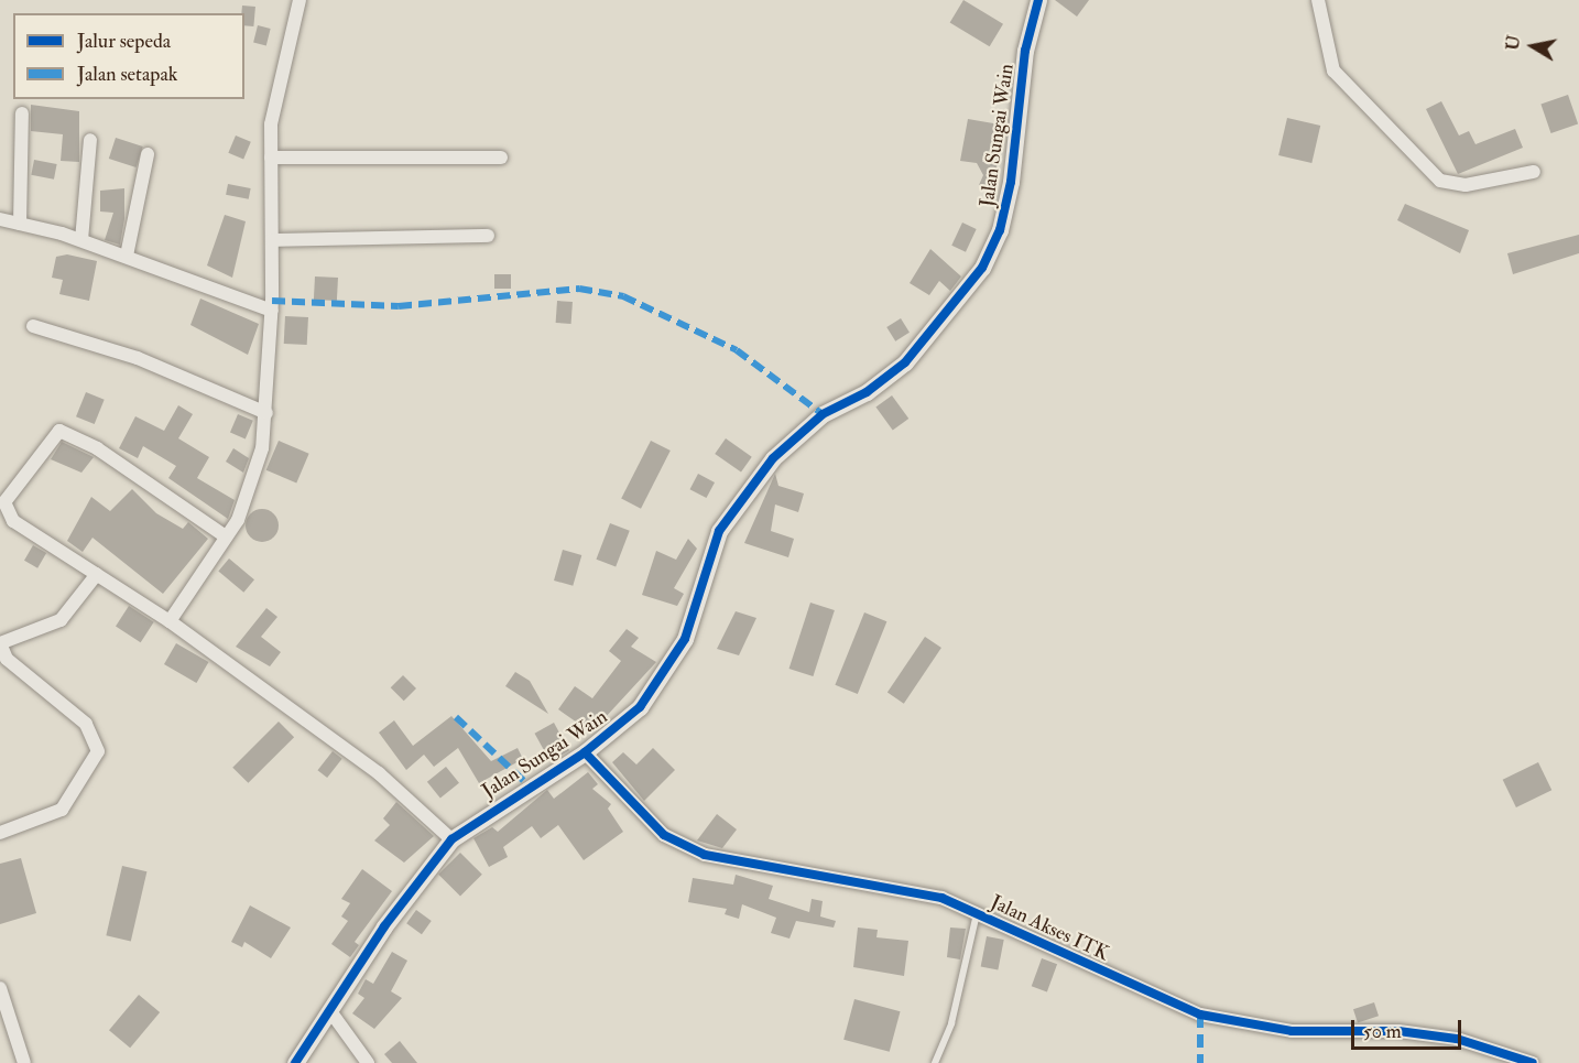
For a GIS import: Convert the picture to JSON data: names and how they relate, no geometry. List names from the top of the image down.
{
  "streets": {
    "street": ["Jalan Sungai Wain", "Jalan Akses ITK"]
  },
  "crossings": [
    ["Jalan Sungai Wain", "Jalan Akses ITK"]
  ],
  "legend": ["Jalur sepeda", "Jalan setapak"],
  "scale_bar": "50 m",
  "north": "left"
}
